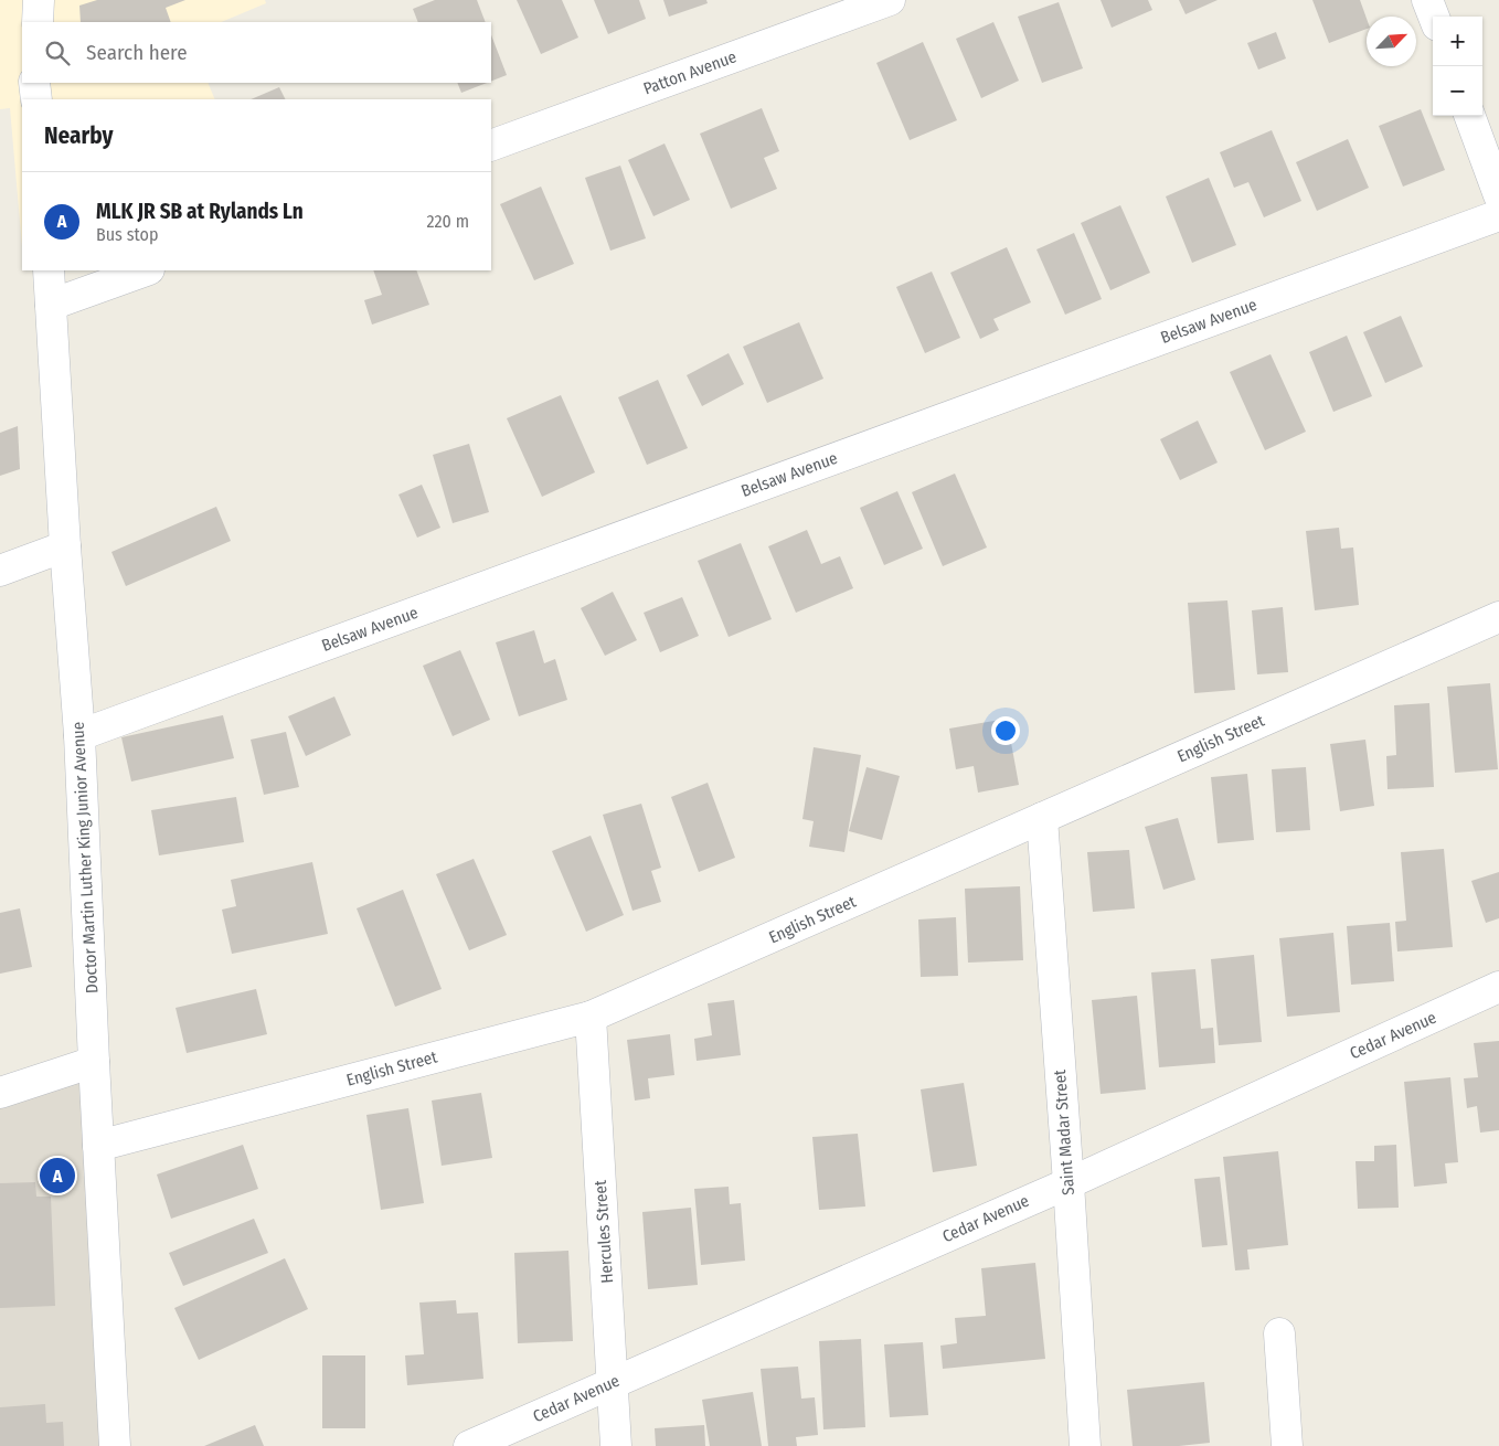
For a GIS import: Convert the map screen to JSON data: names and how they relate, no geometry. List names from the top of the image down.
{
  "streets": {
    "street": [
      "Patton Avenue",
      "Belsaw Avenue",
      "English Street",
      "Doctor Martin Luther King Junior Avenue",
      "Cedar Avenue",
      "Saint Madar Street",
      "Hercules Street"
    ]
  },
  "crossings": [
    ["Belsaw Avenue", "Doctor Martin Luther King Junior Avenue"],
    ["English Street", "Doctor Martin Luther King Junior Avenue"],
    ["English Street", "Saint Madar Street"],
    ["English Street", "Hercules Street"],
    ["Cedar Avenue", "Saint Madar Street"],
    ["Cedar Avenue", "Hercules Street"]
  ],
  "north": "top right",
  "page": {
    "map_buttons": ["+", "−"],
    "search": "Search here",
    "heading": "Nearby",
    "list": [
      {
        "mark": "A",
        "name": "MLK JR SB at Rylands Ln",
        "note": "Bus stop",
        "value": "220 m"
      }
    ],
    "pins": "A"
  }
}
